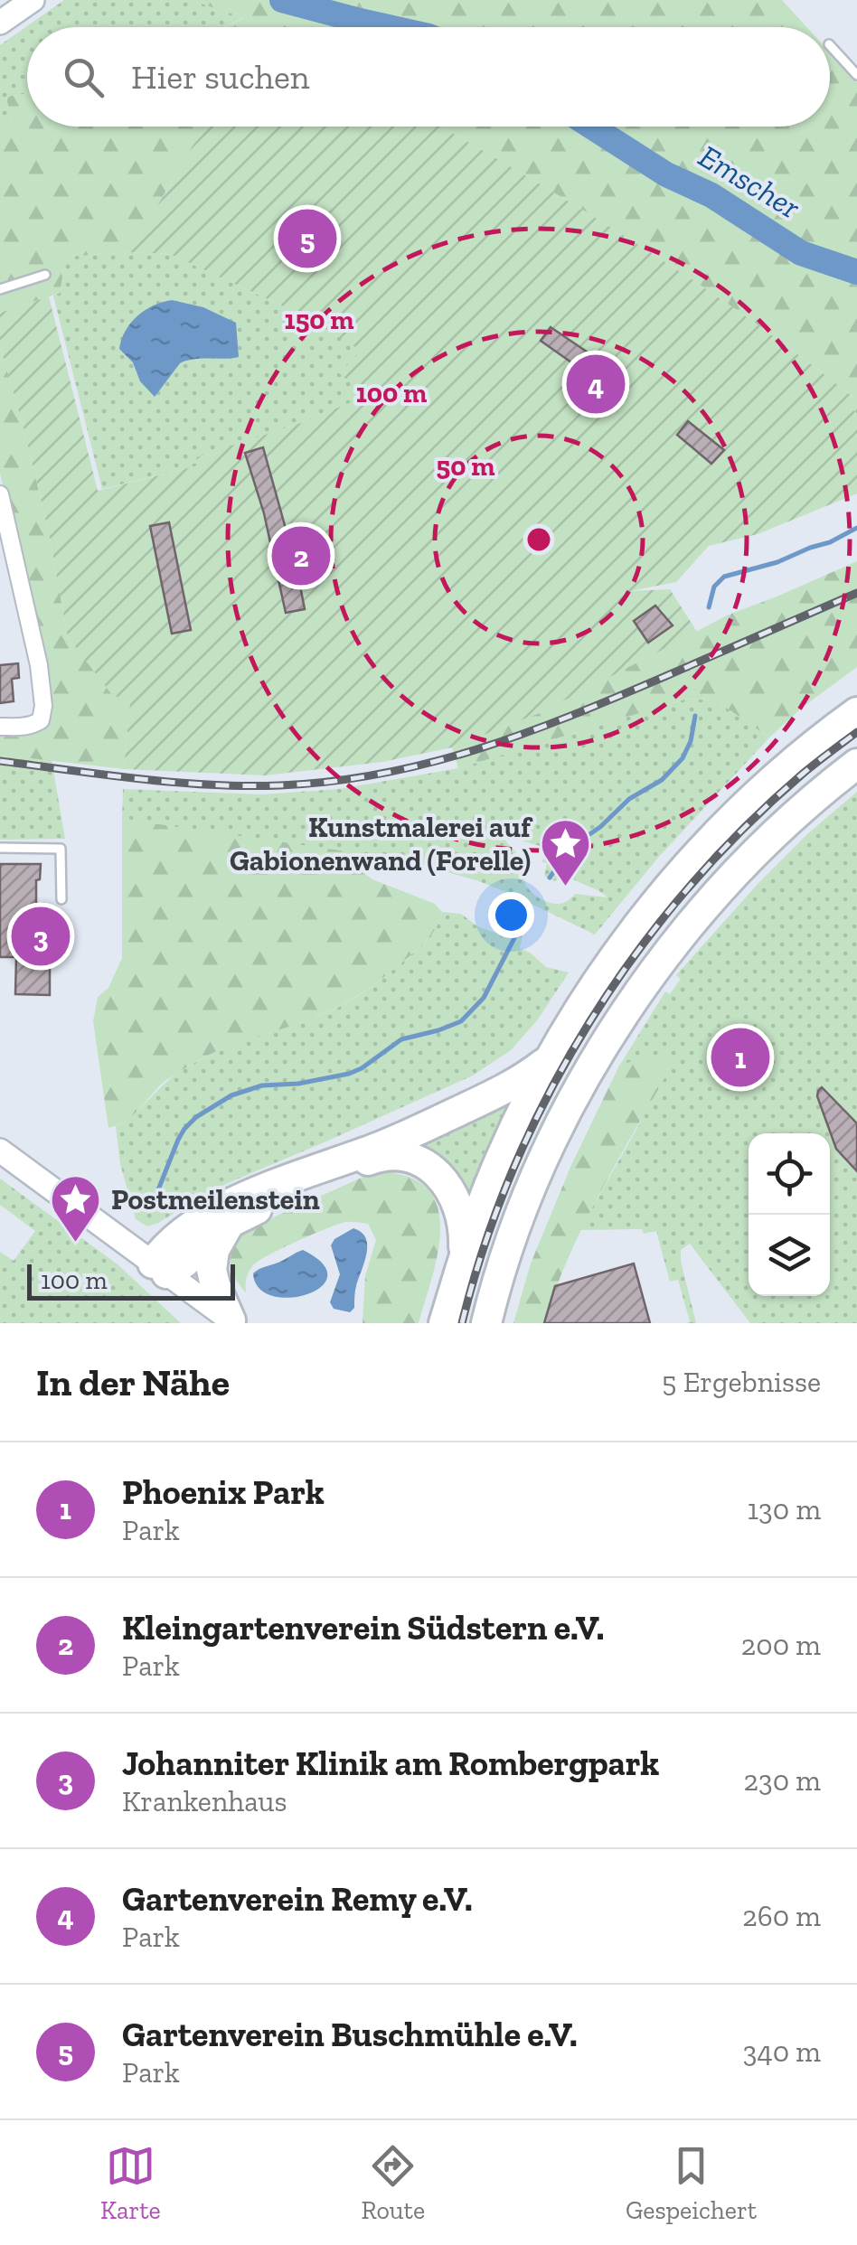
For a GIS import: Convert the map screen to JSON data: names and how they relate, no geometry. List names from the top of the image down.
{
  "water": ["Emscher"],
  "places": {
    "place": ["Kunstmalerei auf Gabionenwand (Forelle)", "Postmeilenstein"]
  },
  "scale_bar": "100 m",
  "page": {
    "search": "Hier suchen",
    "pins": [
      "5",
      "4",
      "2",
      "3",
      "1"
    ],
    "scale": "100 m",
    "heading": ["In der Nähe", "5 Ergebnisse"],
    "list": [
      {
        "mark": "1",
        "name": "Phoenix Park",
        "note": "Park",
        "value": "130 m"
      },
      {
        "mark": "2",
        "name": "Kleingartenverein Südstern e.V.",
        "note": "Park",
        "value": "200 m"
      },
      {
        "mark": "3",
        "name": "Johanniter Klinik am Rombergpark",
        "note": "Krankenhaus",
        "value": "230 m"
      },
      {
        "mark": "4",
        "name": "Gartenverein Remy e.V.",
        "note": "Park",
        "value": "260 m"
      },
      {
        "mark": "5",
        "name": "Gartenverein Buschmühle e.V.",
        "note": "Park",
        "value": "340 m"
      }
    ],
    "nav": ["Karte", "Route", "Gespeichert"]
  },
  "rings": ["150 m", "100 m", "50 m"]
}
